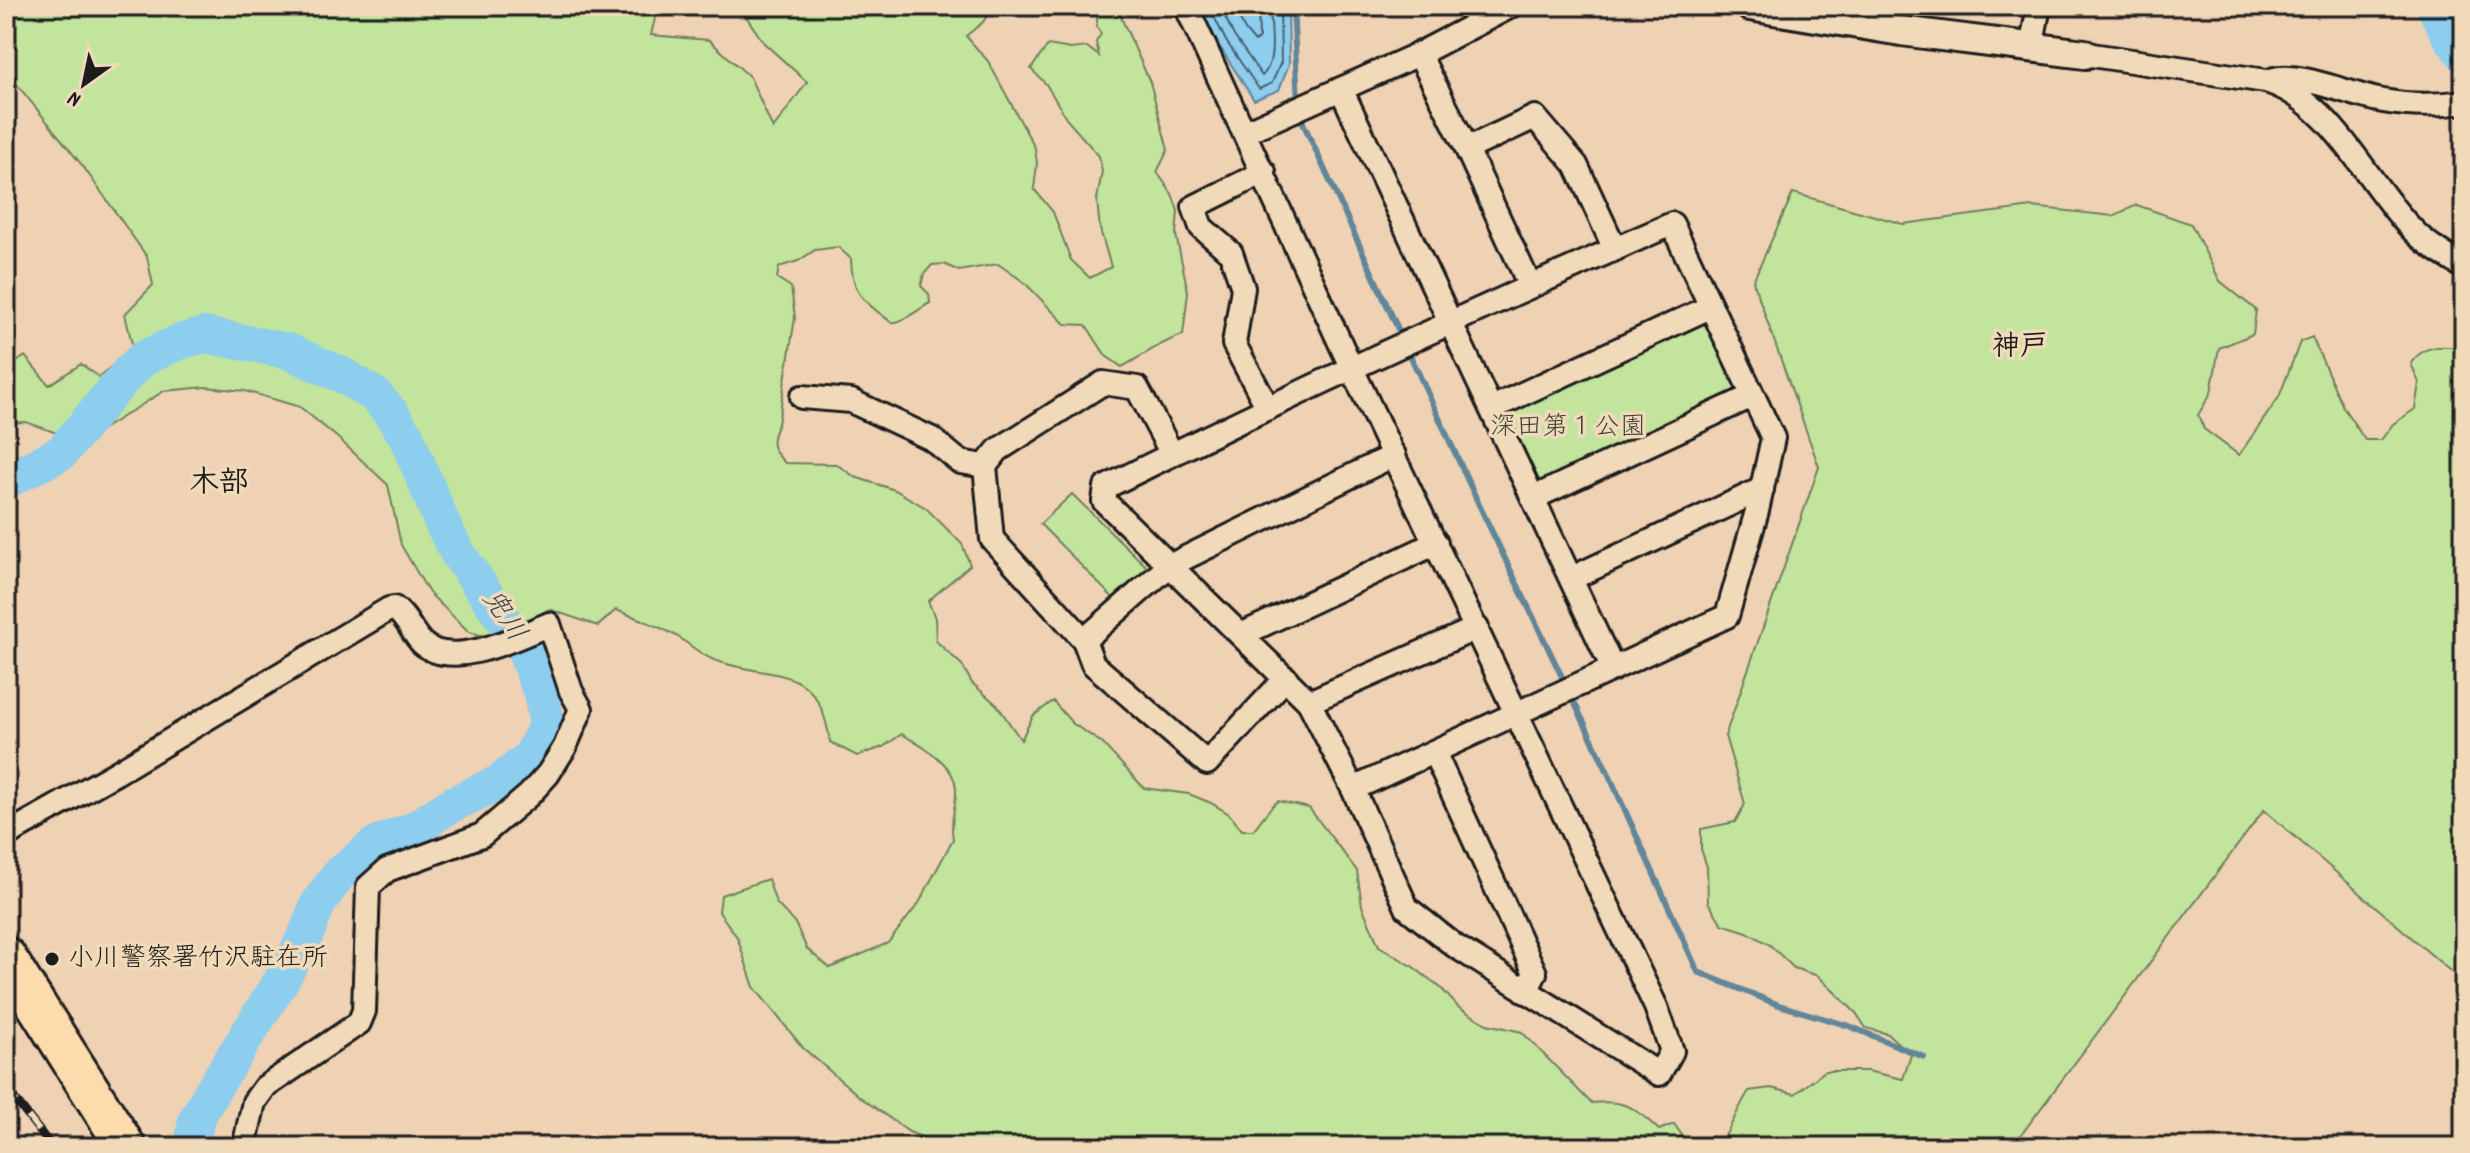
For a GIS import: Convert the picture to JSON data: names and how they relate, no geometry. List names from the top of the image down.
{
  "districts": ["神戸", "木部"],
  "water": ["兜川"],
  "parks": ["深田第１公園"],
  "places": ["小川警察署竹沢駐在所"],
  "north": "bottom left"
}
